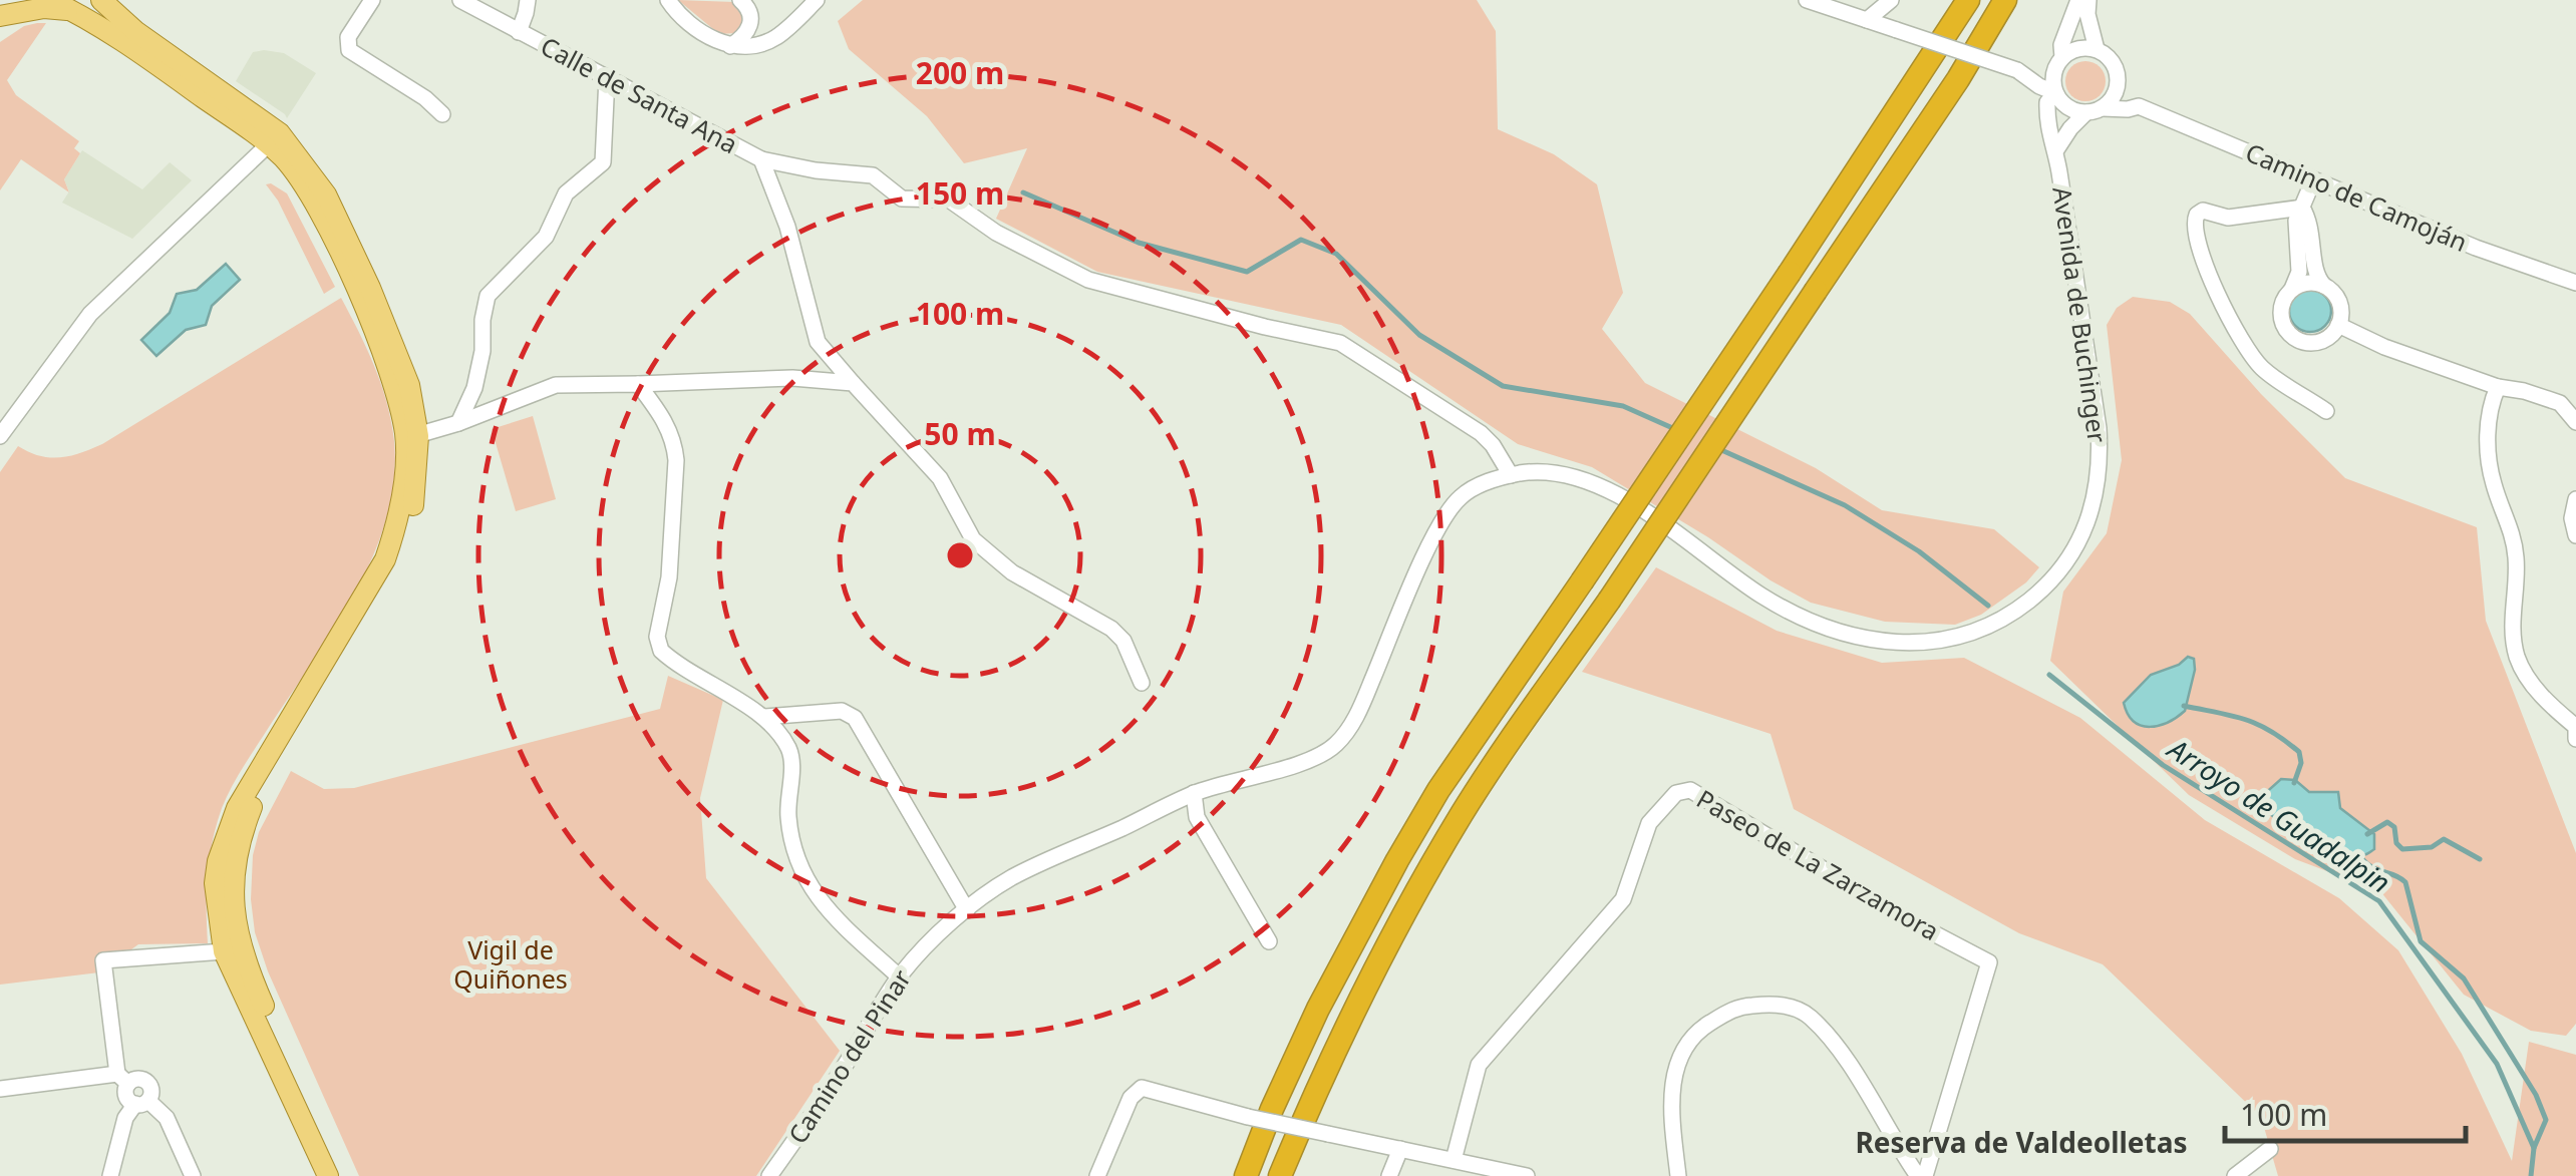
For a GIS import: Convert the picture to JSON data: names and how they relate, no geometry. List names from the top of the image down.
{
  "streets": {
    "street": [
      "Calle de Santa Ana",
      "Camino de Camoján",
      "Avenida de Buchinger",
      "Paseo de La Zarzamora",
      "Camino del Pinar"
    ]
  },
  "crossings": [
    ["Camino de Camoján", "Avenida de Buchinger"],
    ["Avenida de Buchinger", "Camino del Pinar"]
  ],
  "districts": ["Reserva de Valdeolletas"],
  "water": ["Arroyo de Guadalpin"],
  "parks": ["Vigil de Quiñones"],
  "scale_bar": "100 m",
  "rings": [
    "200 m",
    "150 m",
    "100 m",
    "50 m"
  ]
}
